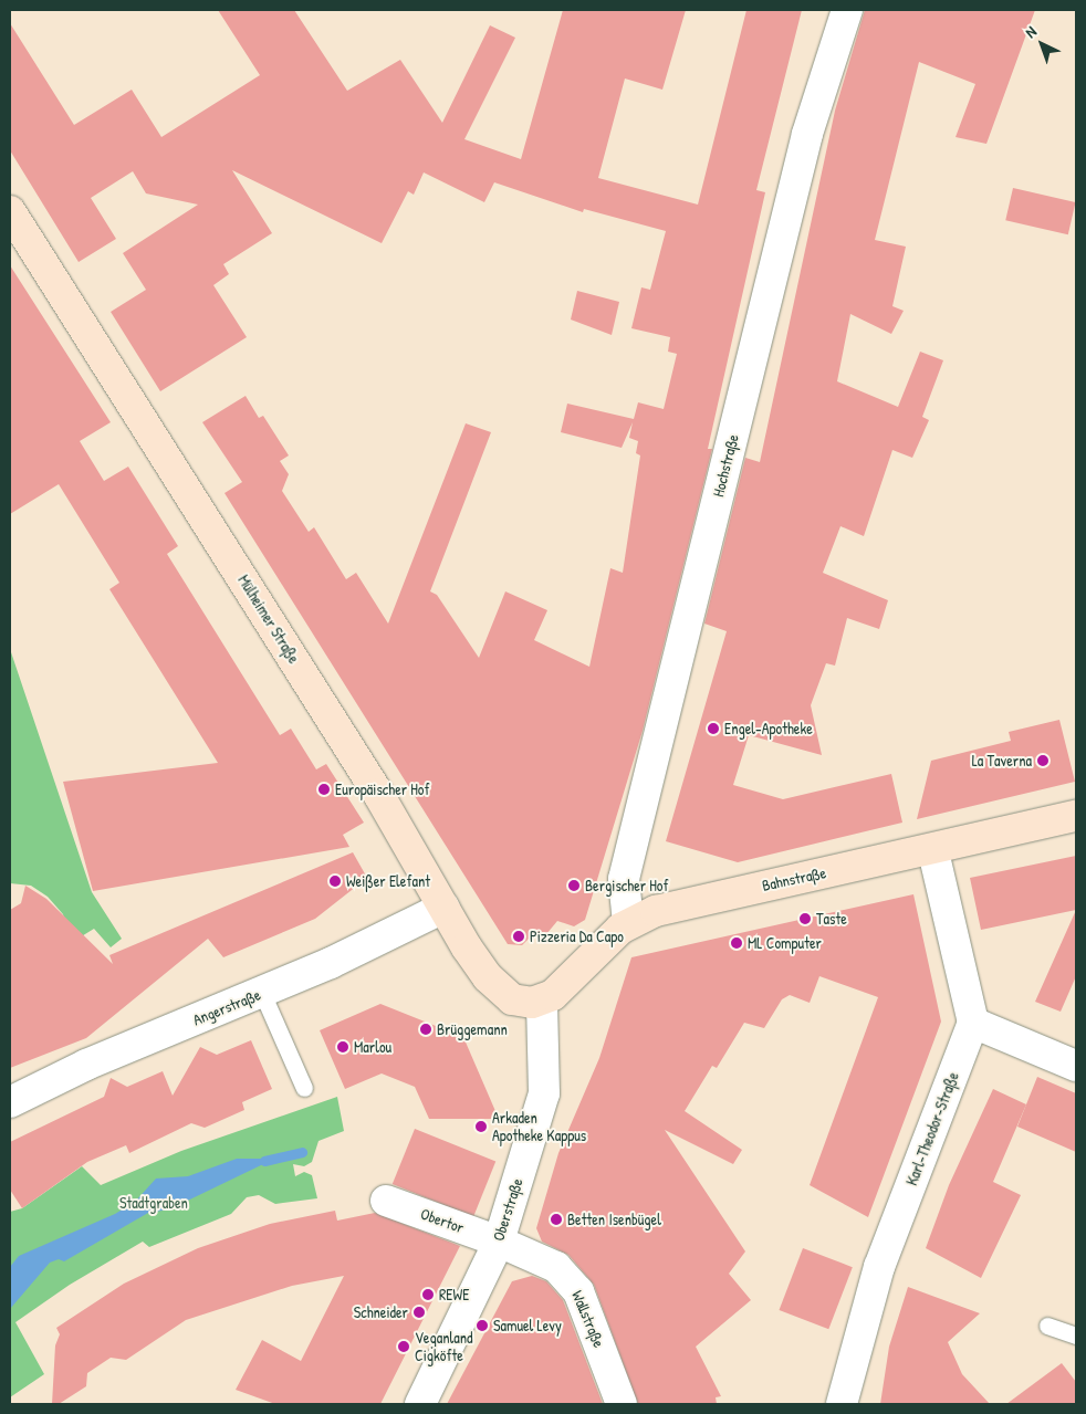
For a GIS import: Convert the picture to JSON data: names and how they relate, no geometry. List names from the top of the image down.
{
  "streets": {
    "street": [
      "Hochstraße",
      "Mülheimer Straße",
      "Bahnstraße",
      "Angerstraße",
      "Karl-Theodor-Straße",
      "Oberstraße",
      "Obertor",
      "Wallstraße"
    ]
  },
  "crossings": [
    ["Hochstraße", "Bahnstraße"],
    ["Mülheimer Straße", "Bahnstraße"],
    ["Mülheimer Straße", "Angerstraße"],
    ["Mülheimer Straße", "Oberstraße"],
    ["Bahnstraße", "Oberstraße"],
    ["Oberstraße", "Obertor"],
    ["Oberstraße", "Wallstraße"],
    ["Obertor", "Wallstraße"]
  ],
  "parks": ["Stadtgraben"],
  "places": [
    "Engel-Apotheke",
    "La Taverna",
    "Europäischer Hof",
    "Weißer Elefant",
    "Bergischer Hof",
    "Taste",
    "Pizzeria Da Capo",
    "ML Computer",
    "Brüggemann",
    "Marlou",
    "Arkaden Apotheke Kappus",
    "Betten Isenbügel",
    "REWE",
    "Schneider",
    "Samuel Levy",
    "Veganland Cigköfte"
  ],
  "north": "top left"
}
